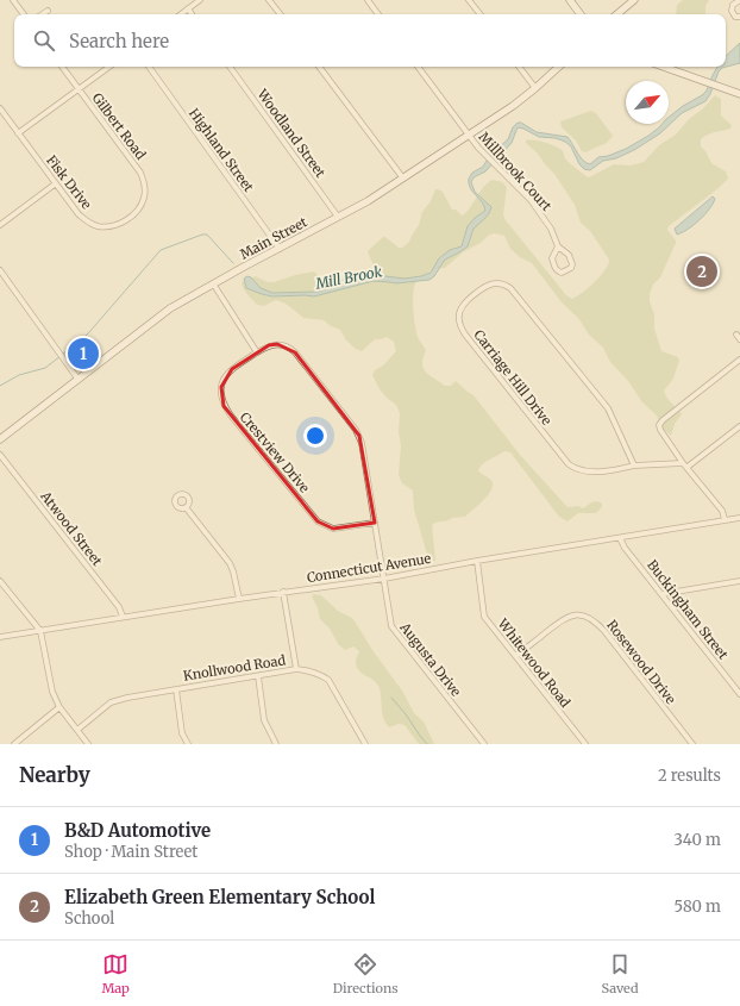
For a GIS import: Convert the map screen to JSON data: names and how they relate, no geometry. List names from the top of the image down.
{
  "streets": {
    "main road": ["Main Street"],
    "street": [
      "Gilbert Road",
      "Woodland Street",
      "Highland Street",
      "Millbrook Court",
      "Fisk Drive",
      "Carriage Hill Drive",
      "Crestview Drive",
      "Atwood Street",
      "Connecticut Avenue",
      "Buckingham Street",
      "Augusta Drive",
      "Rosewood Drive",
      "Whitewood Road",
      "Knollwood Road"
    ]
  },
  "crossings": [
    ["Gilbert Road", "Fisk Drive"],
    ["Woodland Street", "Main Street"],
    ["Highland Street", "Main Street"],
    ["Millbrook Court", "Main Street"],
    ["Crestview Drive", "Augusta Drive"],
    ["Atwood Street", "Connecticut Avenue"],
    ["Connecticut Avenue", "Buckingham Street"],
    ["Connecticut Avenue", "Augusta Drive"],
    ["Connecticut Avenue", "Whitewood Road"],
    ["Rosewood Drive", "Whitewood Road"]
  ],
  "water": ["Mill Brook"],
  "north": "top right",
  "page": {
    "search": "Search here",
    "pins": ["2", "1"],
    "heading": ["Nearby", "2 results"],
    "list": [
      {
        "mark": "1",
        "name": "B&D Automotive",
        "note": "Shop · Main Street",
        "value": "340 m"
      },
      {
        "mark": "2",
        "name": "Elizabeth Green Elementary School",
        "note": "School",
        "value": "580 m"
      }
    ],
    "nav": ["Map", "Directions", "Saved"]
  }
}
